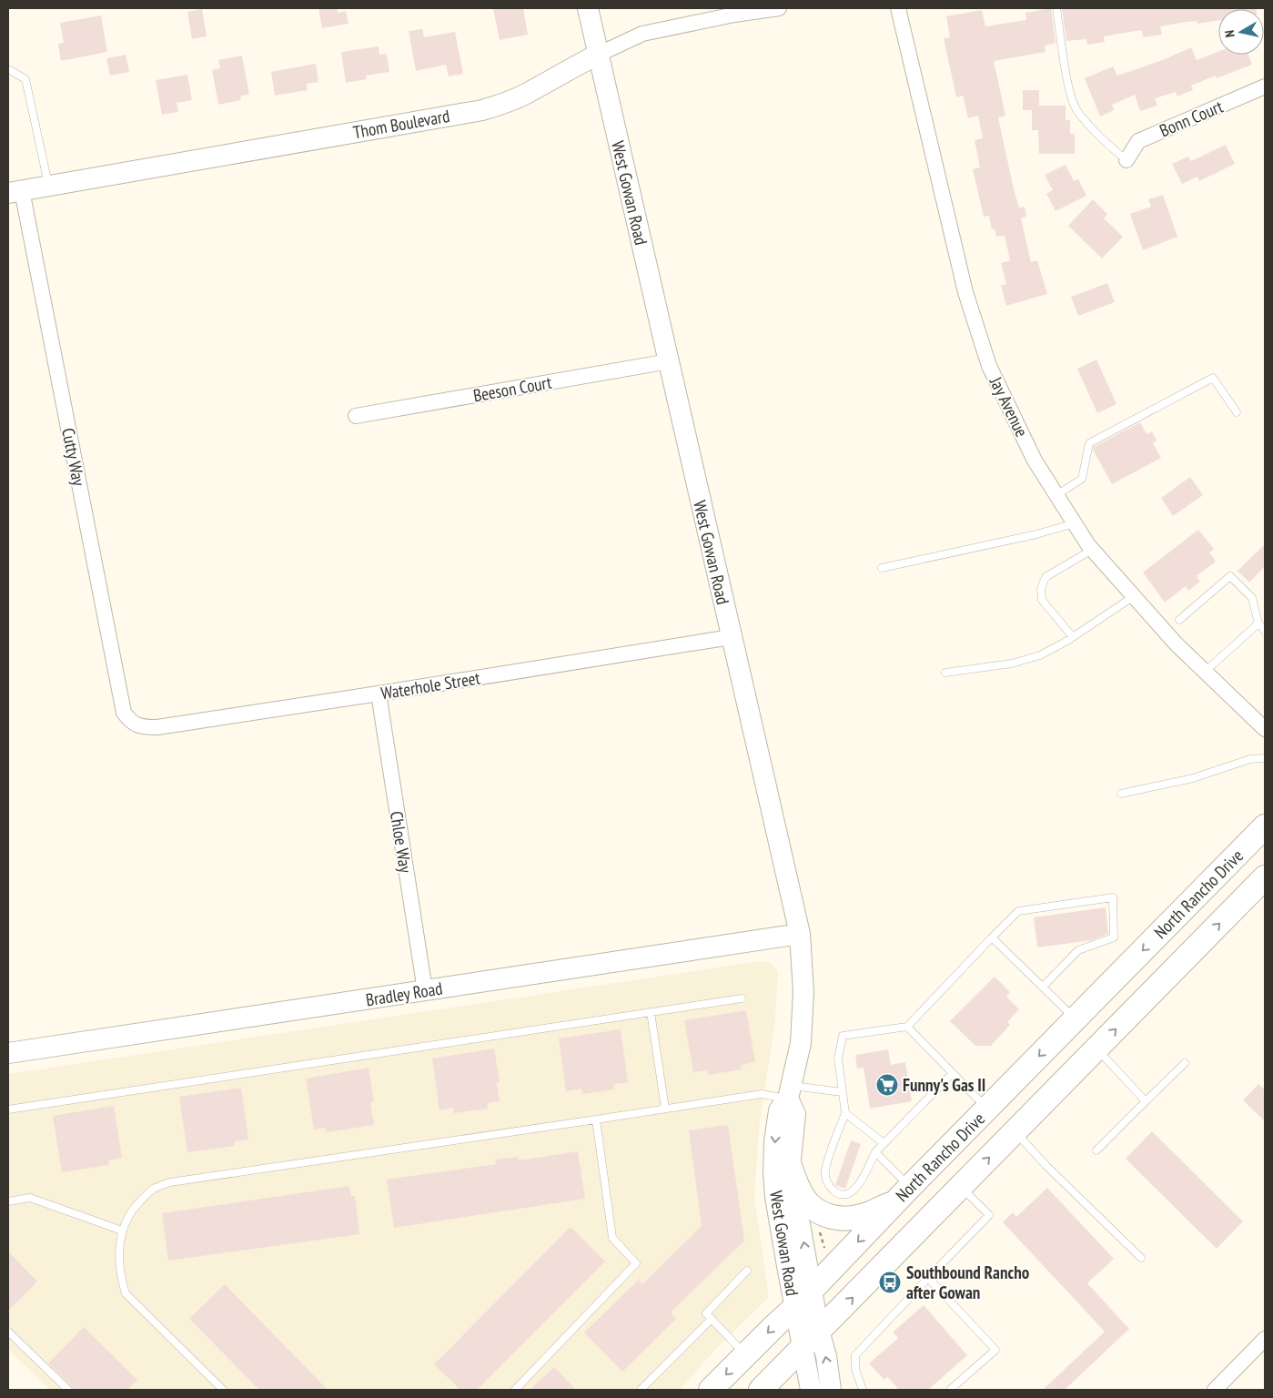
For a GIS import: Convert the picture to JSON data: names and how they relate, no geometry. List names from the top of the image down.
{
  "streets": {
    "main road": ["North Rancho Drive"],
    "street": [
      "Bonn Court",
      "Thom Boulevard",
      "West Gowan Road",
      "Beeson Court",
      "Jay Avenue",
      "Cutty Way",
      "Waterhole Street",
      "Chloe Way",
      "Bradley Road"
    ]
  },
  "crossings": [
    ["Thom Boulevard", "West Gowan Road"],
    ["Thom Boulevard", "Cutty Way"],
    ["West Gowan Road", "Beeson Court"],
    ["West Gowan Road", "Waterhole Street"],
    ["West Gowan Road", "North Rancho Drive"],
    ["West Gowan Road", "Bradley Road"],
    ["Cutty Way", "Waterhole Street"],
    ["Waterhole Street", "Chloe Way"],
    ["Chloe Way", "Bradley Road"]
  ],
  "places": {
    "supermarket": ["Funny's Gas II"],
    "bus stop": ["Southbound Rancho after Gowan"]
  },
  "north": "left"
}
